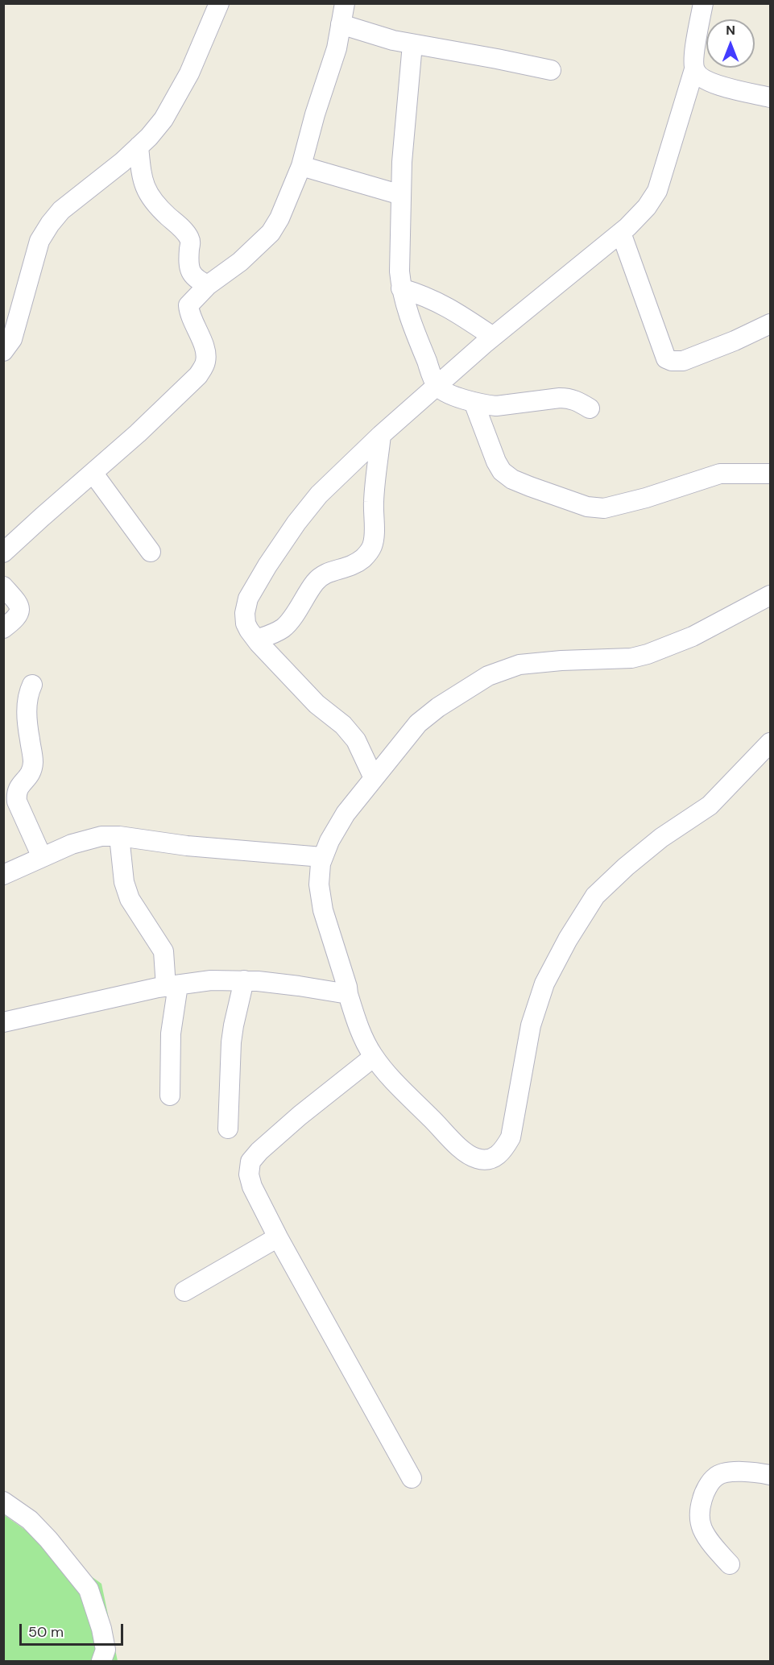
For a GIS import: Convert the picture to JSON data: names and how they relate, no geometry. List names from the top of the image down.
{
  "scale_bar": "50 m",
  "north": "top"
}
